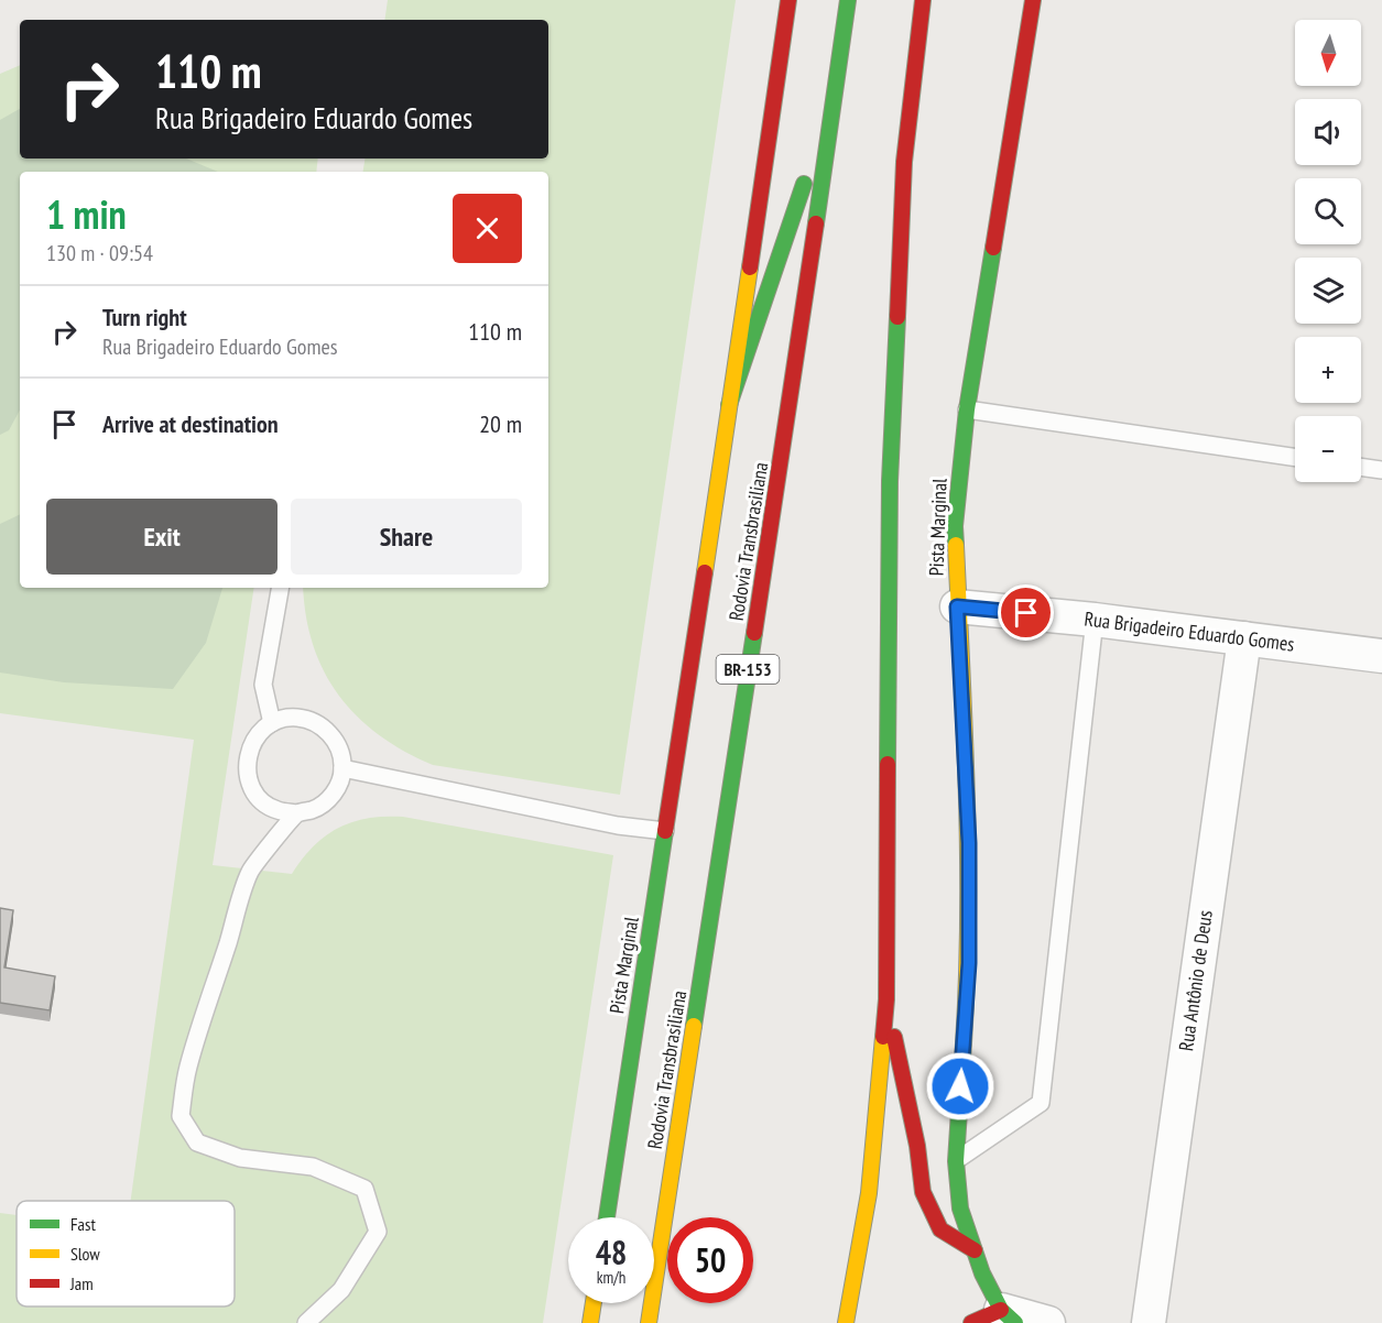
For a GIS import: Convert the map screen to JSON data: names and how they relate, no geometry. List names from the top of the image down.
{
  "streets": {
    "main road": ["Pista Marginal", "Rodovia Transbrasiliana", "BR-153"],
    "street": ["Rua Brigadeiro Eduardo Gomes", "Rua Antônio de Deus"]
  },
  "crossings": [
    ["Pista Marginal", "Rua Brigadeiro Eduardo Gomes"],
    ["Rua Brigadeiro Eduardo Gomes", "Rua Antônio de Deus"]
  ],
  "legend": ["Fast", "Slow", "Jam"],
  "north": "bottom",
  "page": {
    "map_buttons": ["+", "−"],
    "turn": ["110 m", "Rua Brigadeiro Eduardo Gomes"],
    "heading": ["1 min", "130 m · 09:54"],
    "list": [
      {
        "name": "Turn right",
        "note": "Rua Brigadeiro Eduardo Gomes",
        "value": "110 m"
      },
      {
        "name": "Arrive at destination",
        "value": "20 m"
      }
    ],
    "buttons": ["Exit", "Share"],
    "speed": "48 km/h",
    "limit": "50"
  }
}
